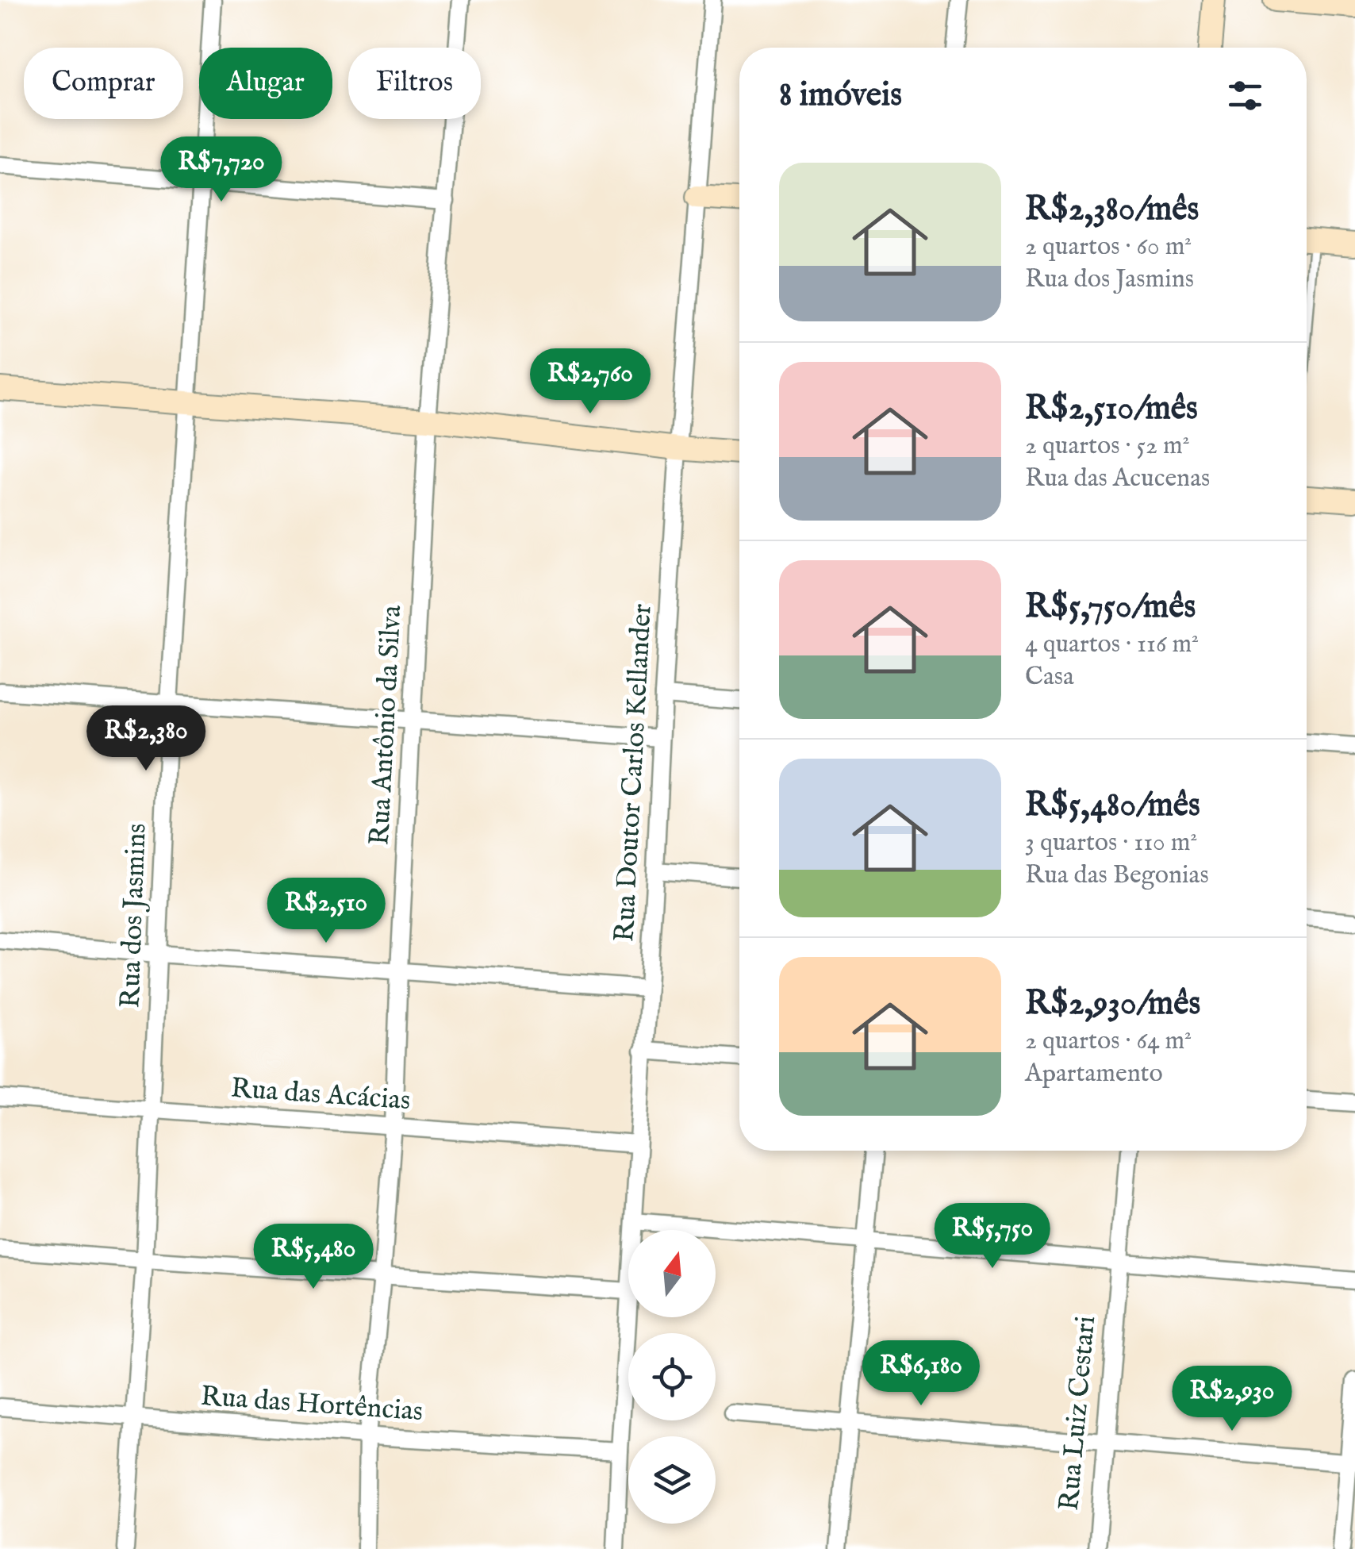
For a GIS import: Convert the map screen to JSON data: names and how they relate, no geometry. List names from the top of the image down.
{
  "streets": {
    "street": [
      "Rua Antônio da Silva",
      "Rua Doutor Carlos Kellander",
      "Rua dos Jasmins",
      "Rua das Acácias",
      "Rua das Hortências",
      "Rua Luiz Cestari"
    ]
  },
  "crossings": [
    ["Rua Antônio da Silva", "Rua das Acácias"],
    ["Rua Antônio da Silva", "Rua das Hortências"],
    ["Rua Doutor Carlos Kellander", "Rua das Acácias"],
    ["Rua Doutor Carlos Kellander", "Rua das Hortências"],
    ["Rua dos Jasmins", "Rua das Acácias"],
    ["Rua dos Jasmins", "Rua das Hortências"]
  ],
  "north": "top",
  "page": {
    "chip": ["Comprar", "Alugar", "Filtros"],
    "heading": "8 imóveis",
    "price": [
      "R$7,720",
      "R$2,760",
      "R$2,380",
      "R$2,510",
      "R$5,750",
      "R$5,480",
      "R$6,180",
      "R$2,930"
    ],
    "list": [
      {
        "name": "R$2,380/mês",
        "note": "2 quartos · 60 m² · Rua dos Jasmins"
      },
      {
        "name": "R$2,510/mês",
        "note": "2 quartos · 52 m² · Rua das Acucenas"
      },
      {
        "name": "R$5,750/mês",
        "note": "4 quartos · 116 m² · Casa"
      },
      {
        "name": "R$5,480/mês",
        "note": "3 quartos · 110 m² · Rua das Begonias"
      },
      {
        "name": "R$2,930/mês",
        "note": "2 quartos · 64 m² · Apartamento"
      }
    ]
  }
}
